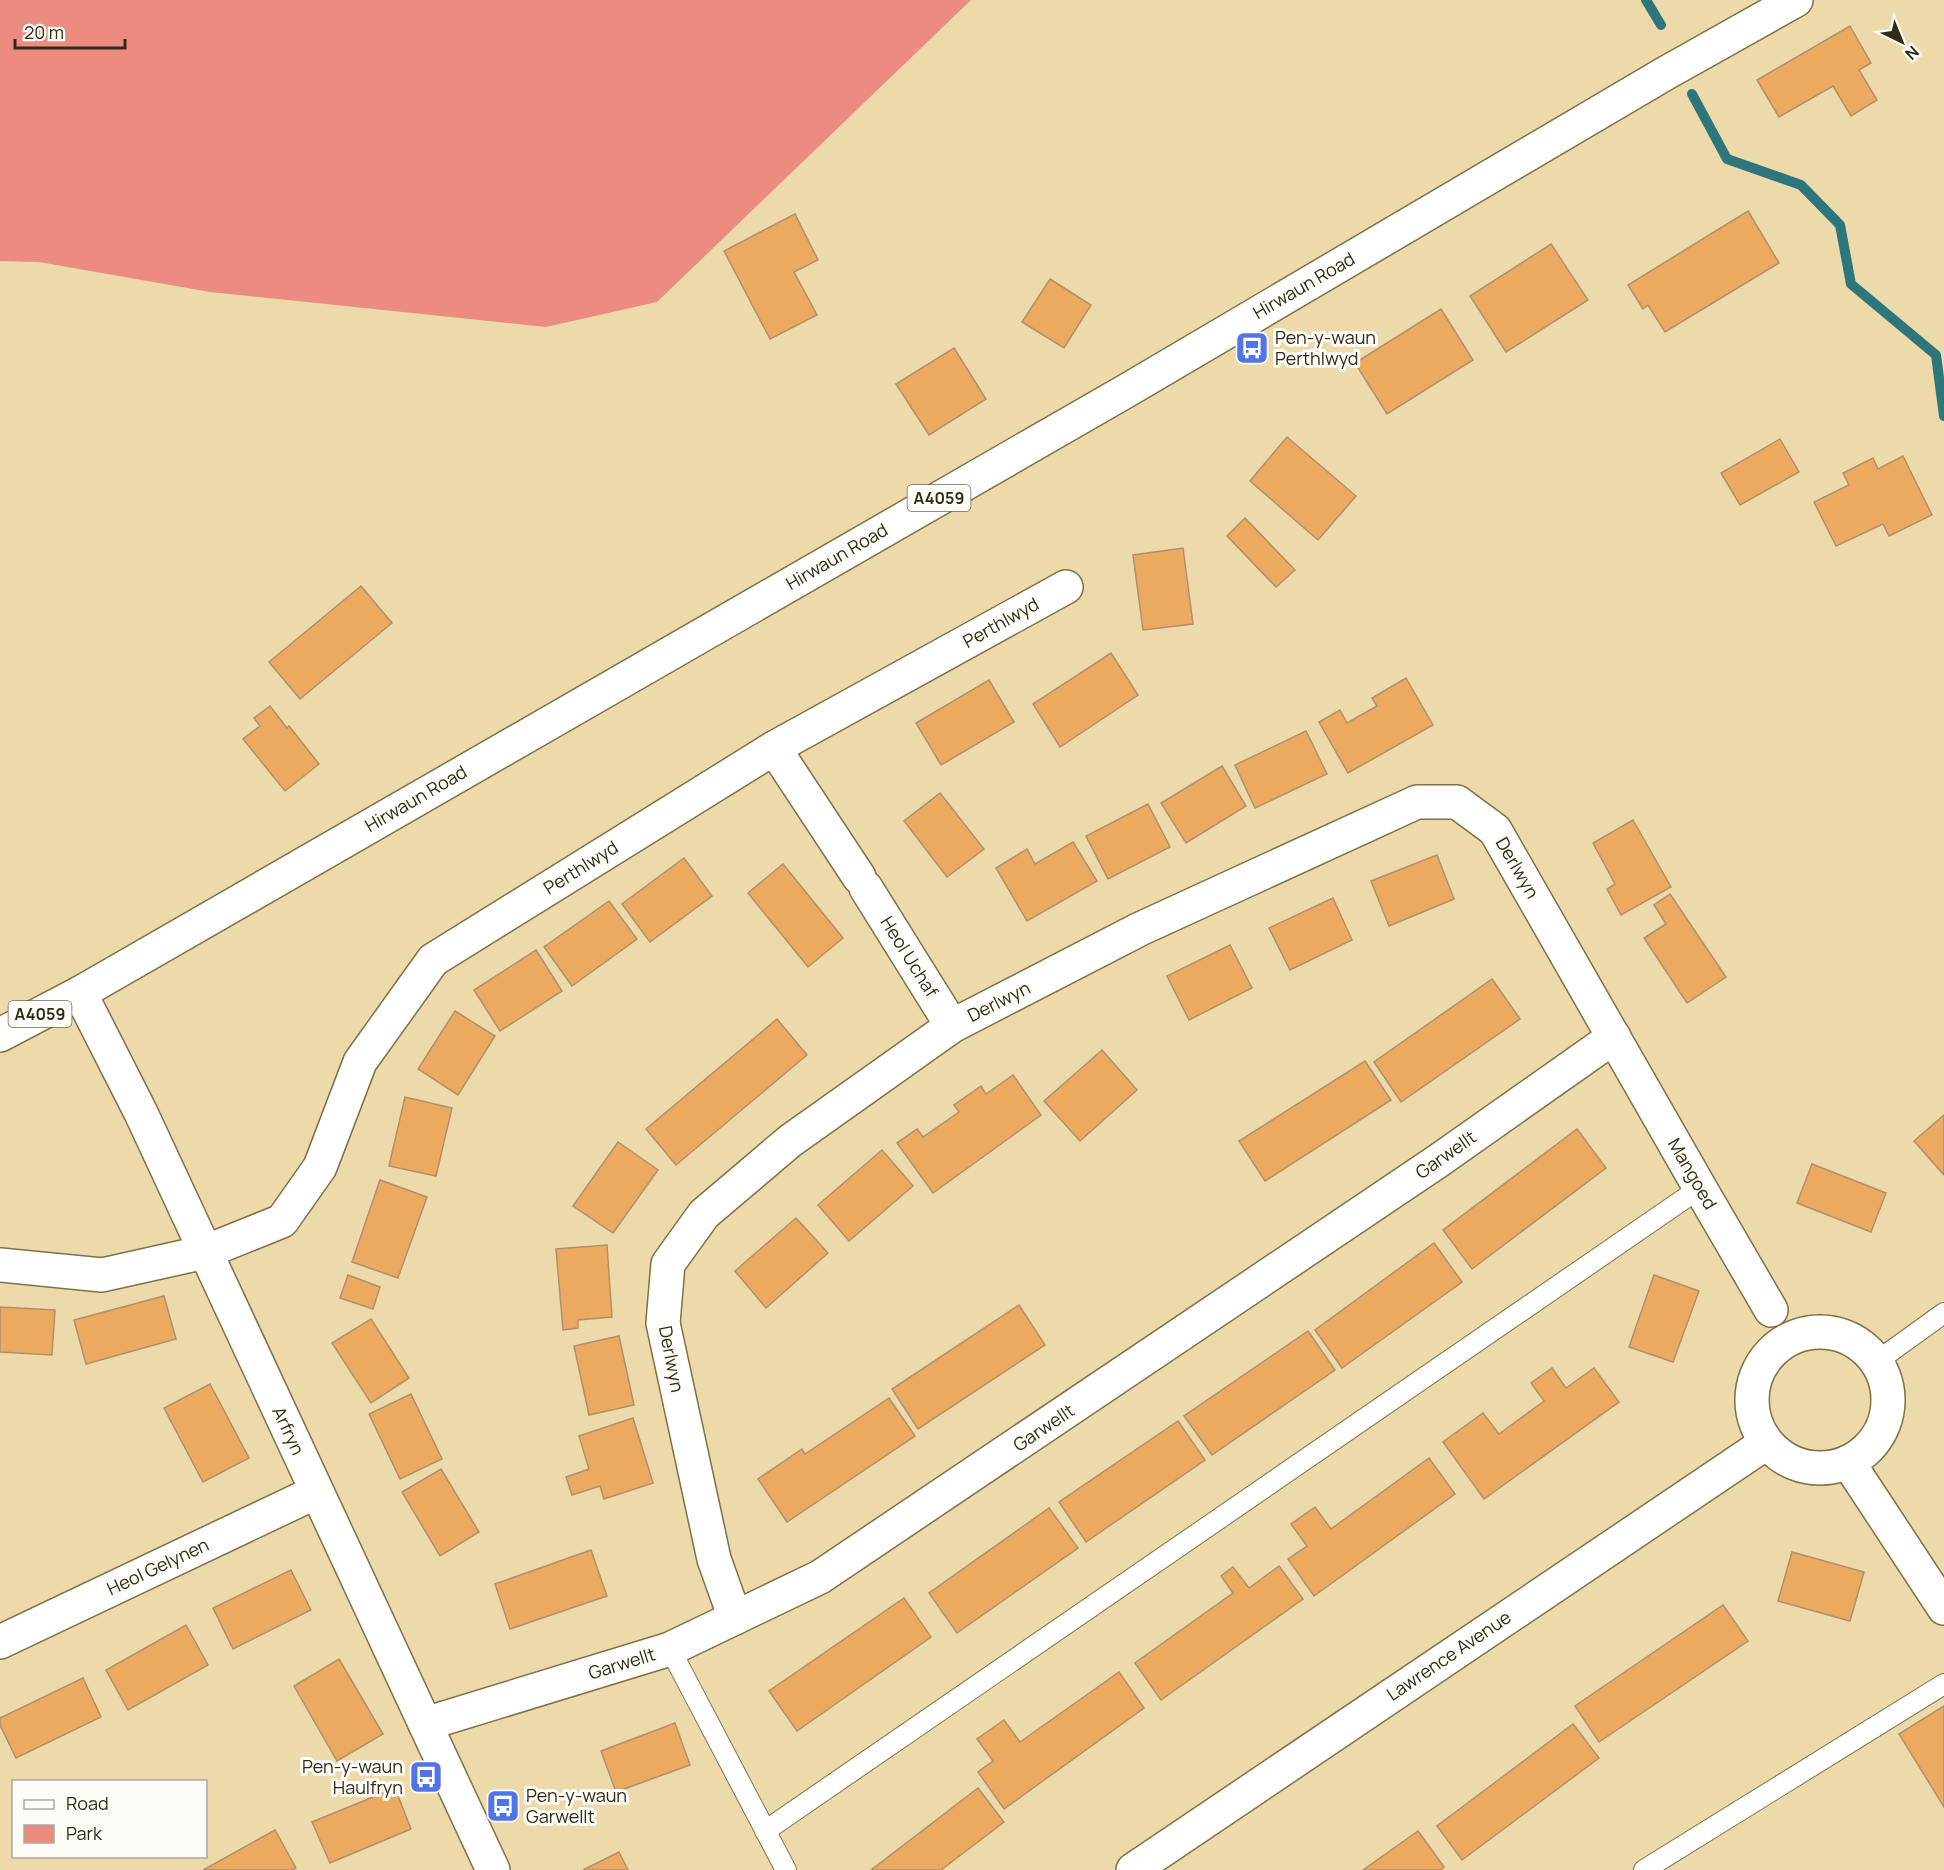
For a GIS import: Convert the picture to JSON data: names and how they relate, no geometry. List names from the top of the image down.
{
  "streets": {
    "street": [
      "Hirwaun Road",
      "A4059",
      "Perthlwyd",
      "Derlwyn",
      "Heol Uchaf",
      "Garwellt",
      "Mangoed",
      "Arfryn",
      "Heol Gelynen",
      "Lawrence Avenue"
    ]
  },
  "crossings": [
    ["Hirwaun Road", "Arfryn"],
    ["Perthlwyd", "Heol Uchaf"],
    ["Perthlwyd", "Arfryn"],
    ["Derlwyn", "Heol Uchaf"],
    ["Derlwyn", "Garwellt"],
    ["Derlwyn", "Mangoed"],
    ["Garwellt", "Mangoed"],
    ["Garwellt", "Arfryn"],
    ["Arfryn", "Heol Gelynen"]
  ],
  "places": {
    "bus stop": ["Pen-y-waun Perthlwyd", "Pen-y-waun Haulfryn", "Pen-y-waun Garwellt"]
  },
  "legend": ["Road", "Park"],
  "scale_bar": "20 m",
  "north": "bottom right"
}
